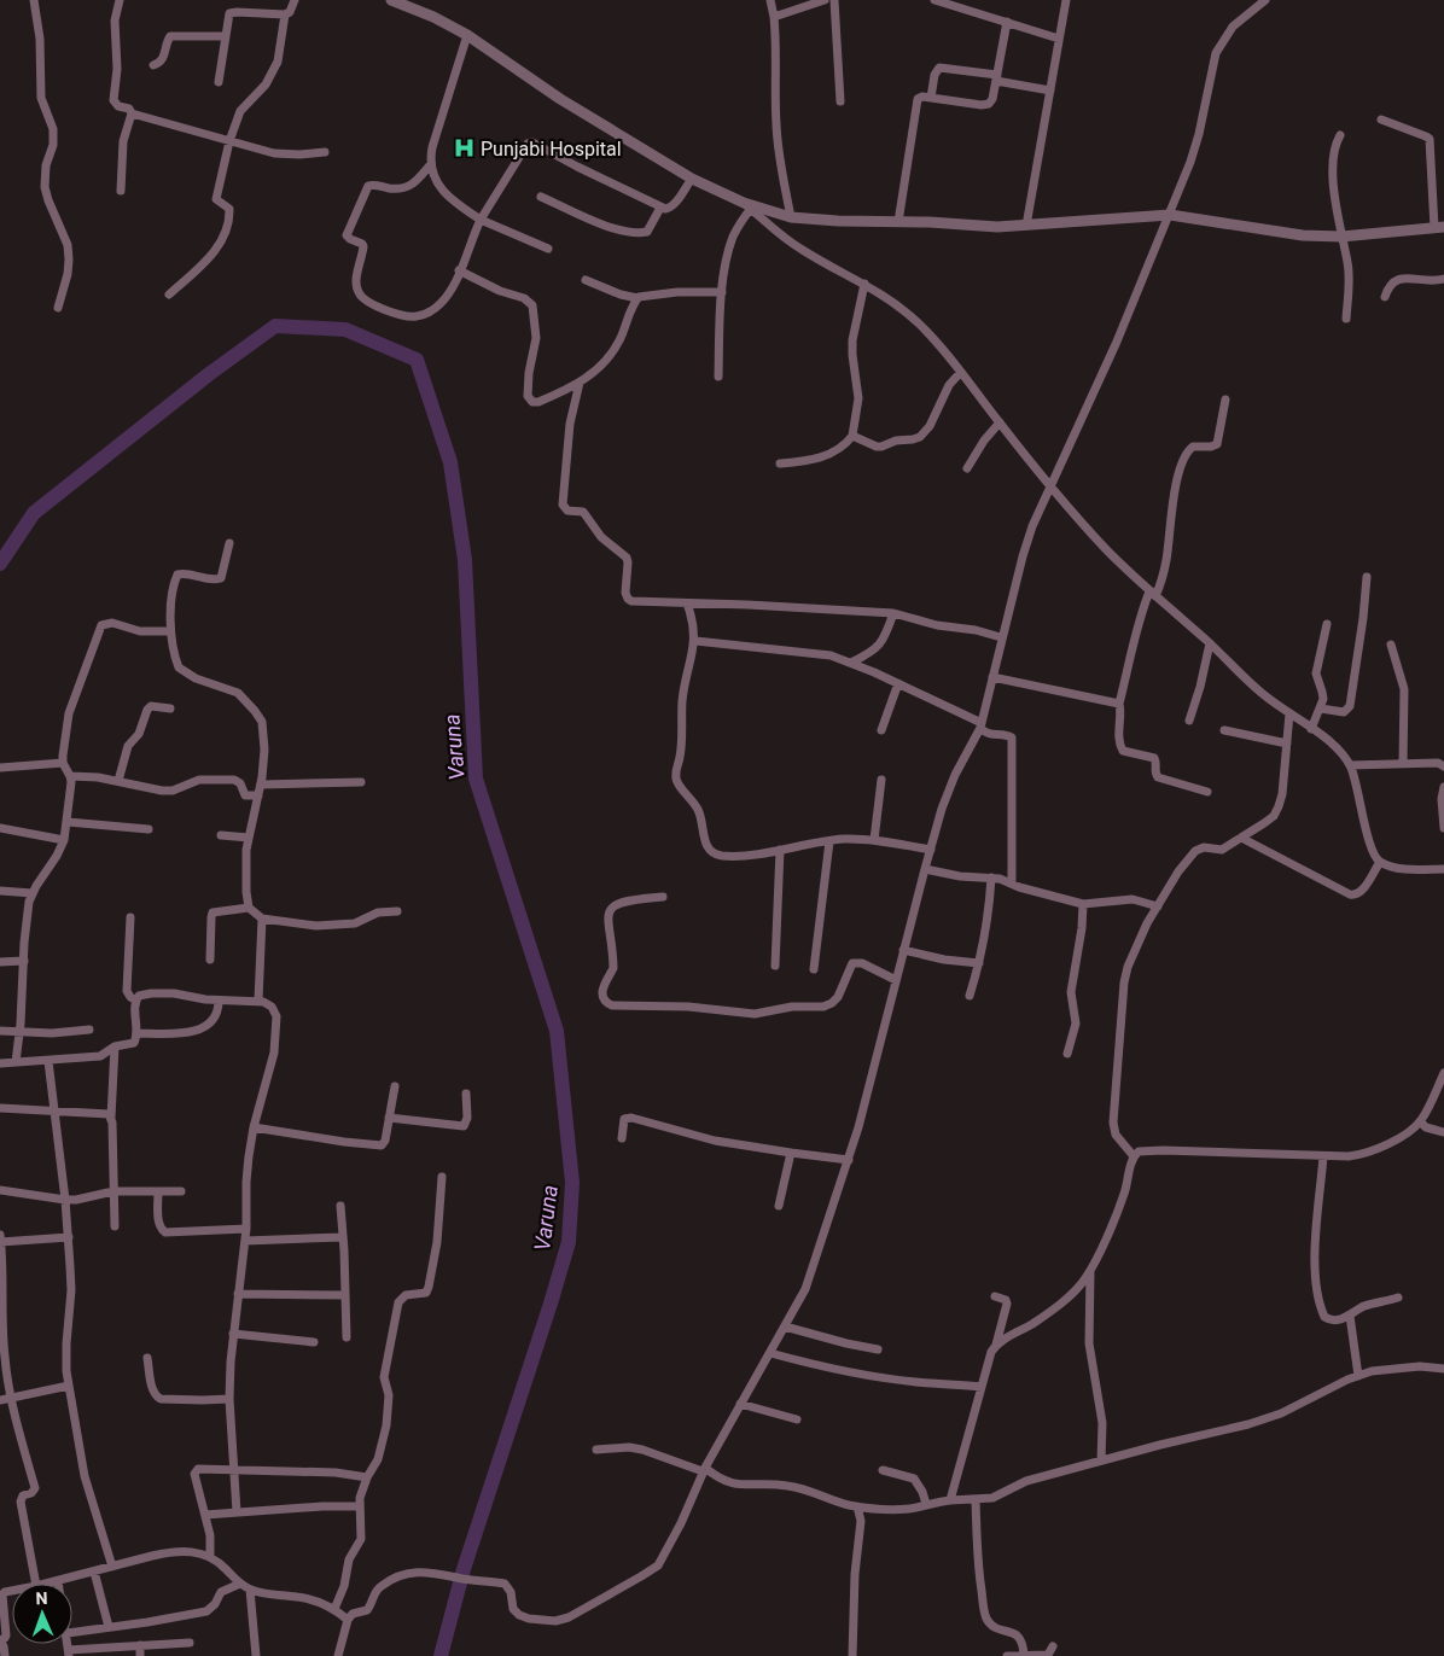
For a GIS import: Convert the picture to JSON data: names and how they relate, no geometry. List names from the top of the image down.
{
  "water": ["Varuna"],
  "places": {
    "hospital": ["Punjabi Hospital"]
  },
  "north": "top"
}
